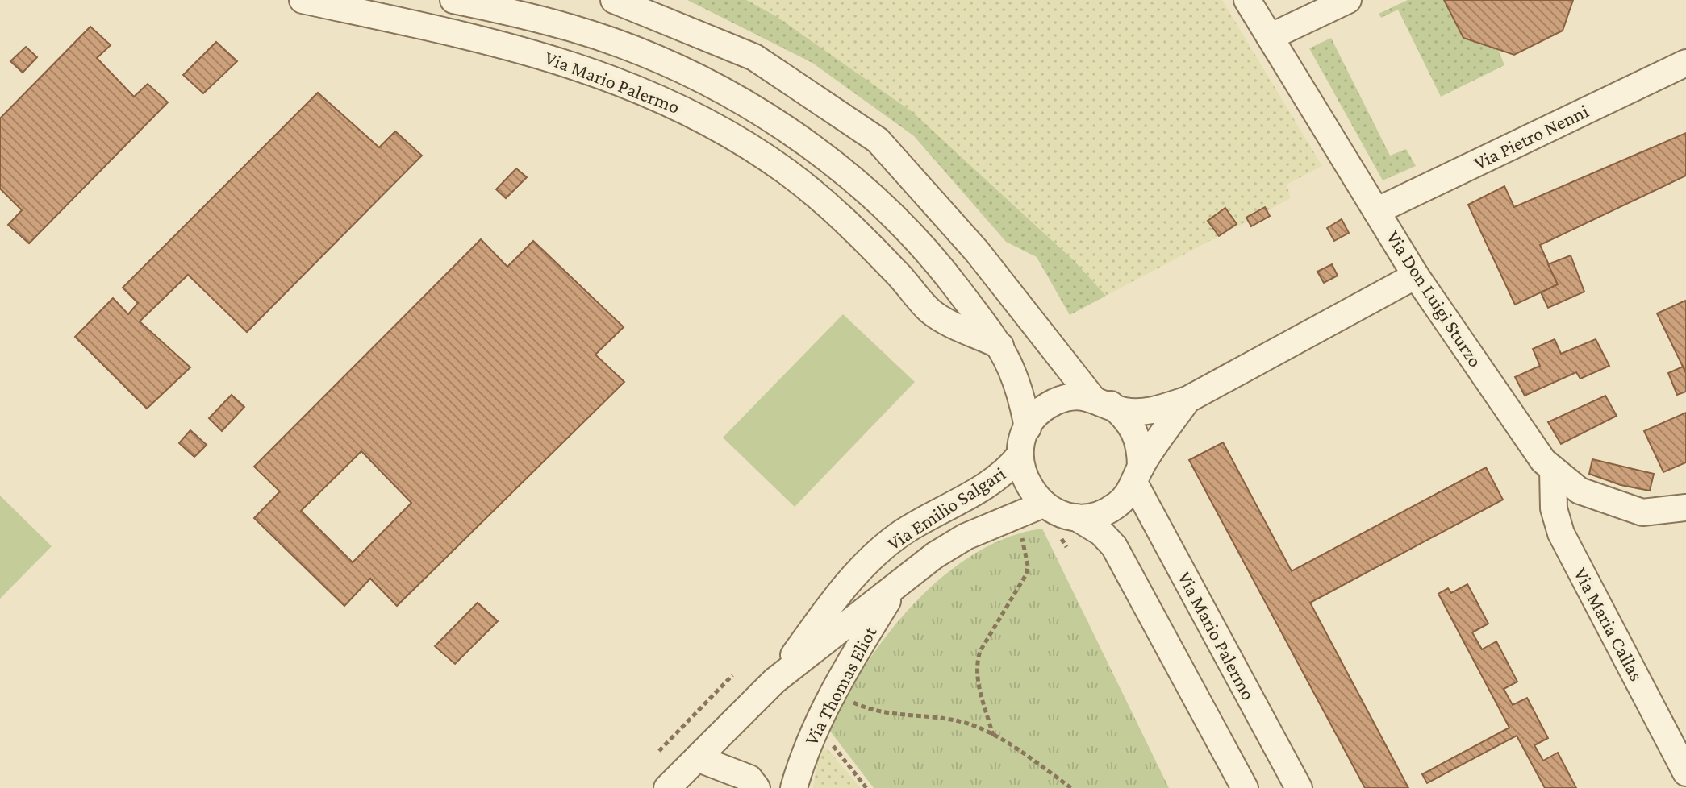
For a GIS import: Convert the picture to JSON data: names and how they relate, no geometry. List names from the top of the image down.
{
  "streets": {
    "street": [
      "Via Mario Palermo",
      "Via Pietro Nenni",
      "Via Don Luigi Sturzo",
      "Via Emilio Salgari",
      "Via Maria Callas",
      "Via Thomas Eliot"
    ]
  },
  "crossings": [
    ["Via Mario Palermo", "Via Emilio Salgari"],
    ["Via Pietro Nenni", "Via Don Luigi Sturzo"],
    ["Via Don Luigi Sturzo", "Via Maria Callas"],
    ["Via Emilio Salgari", "Via Thomas Eliot"]
  ]
}
